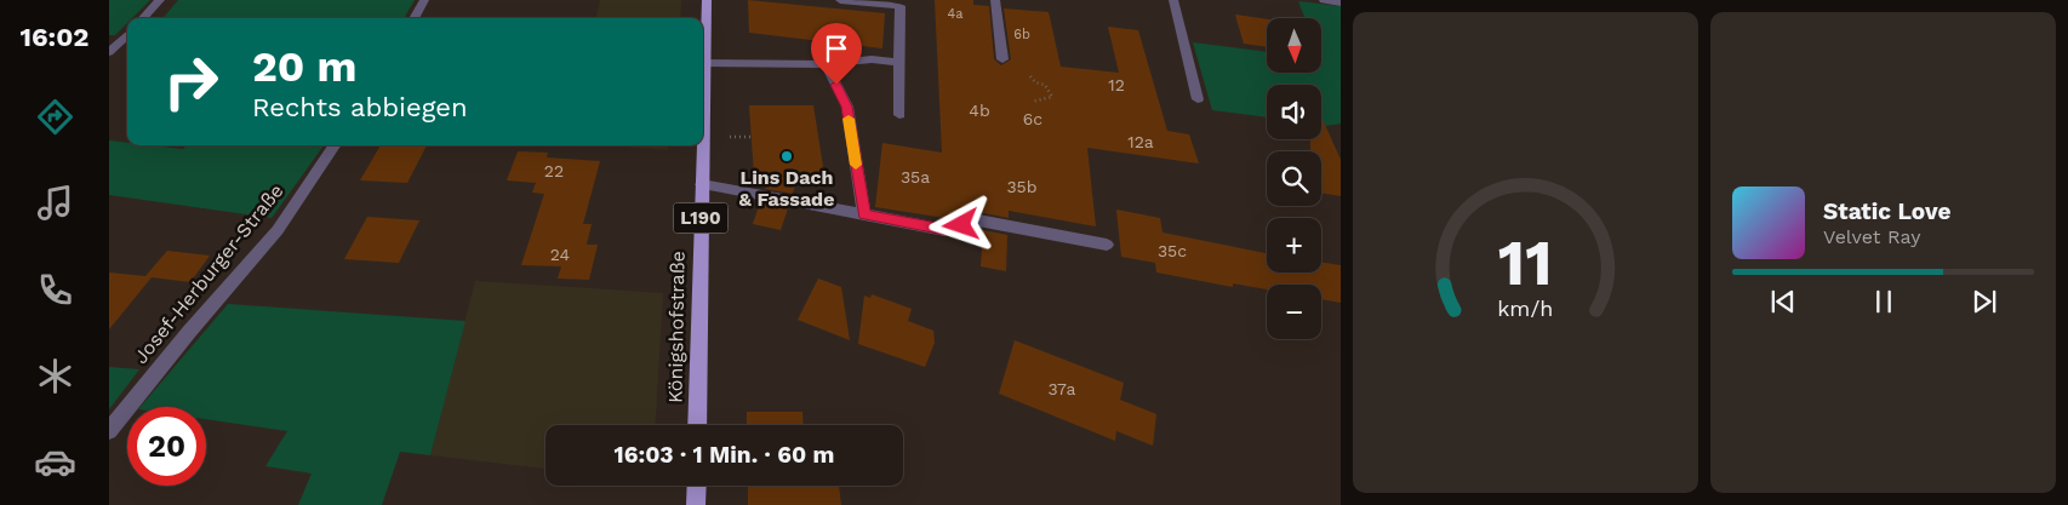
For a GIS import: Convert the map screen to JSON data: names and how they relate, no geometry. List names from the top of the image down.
{
  "streets": {
    "main road": ["L190", "Königshofstraße"],
    "street": ["Josef-Herburger-Straße"]
  },
  "places": ["Lins Dach & Fassade"],
  "house_numbers": [
    "4a",
    "6b",
    "12",
    "4b",
    "6c",
    "12a",
    "22",
    "35a",
    "35b",
    "35c",
    "24",
    "37a"
  ],
  "north": "bottom",
  "page": {
    "tabs": "16:02",
    "map_buttons": ["+", "−"],
    "turn": ["20 m", "Rechts abbiegen"],
    "song": ["Static Love", "Velvet Ray"],
    "limit": "20",
    "trip": "16:03 · 1 Min. · 60 m",
    "gauge": ["11", "km/h"]
  }
}
